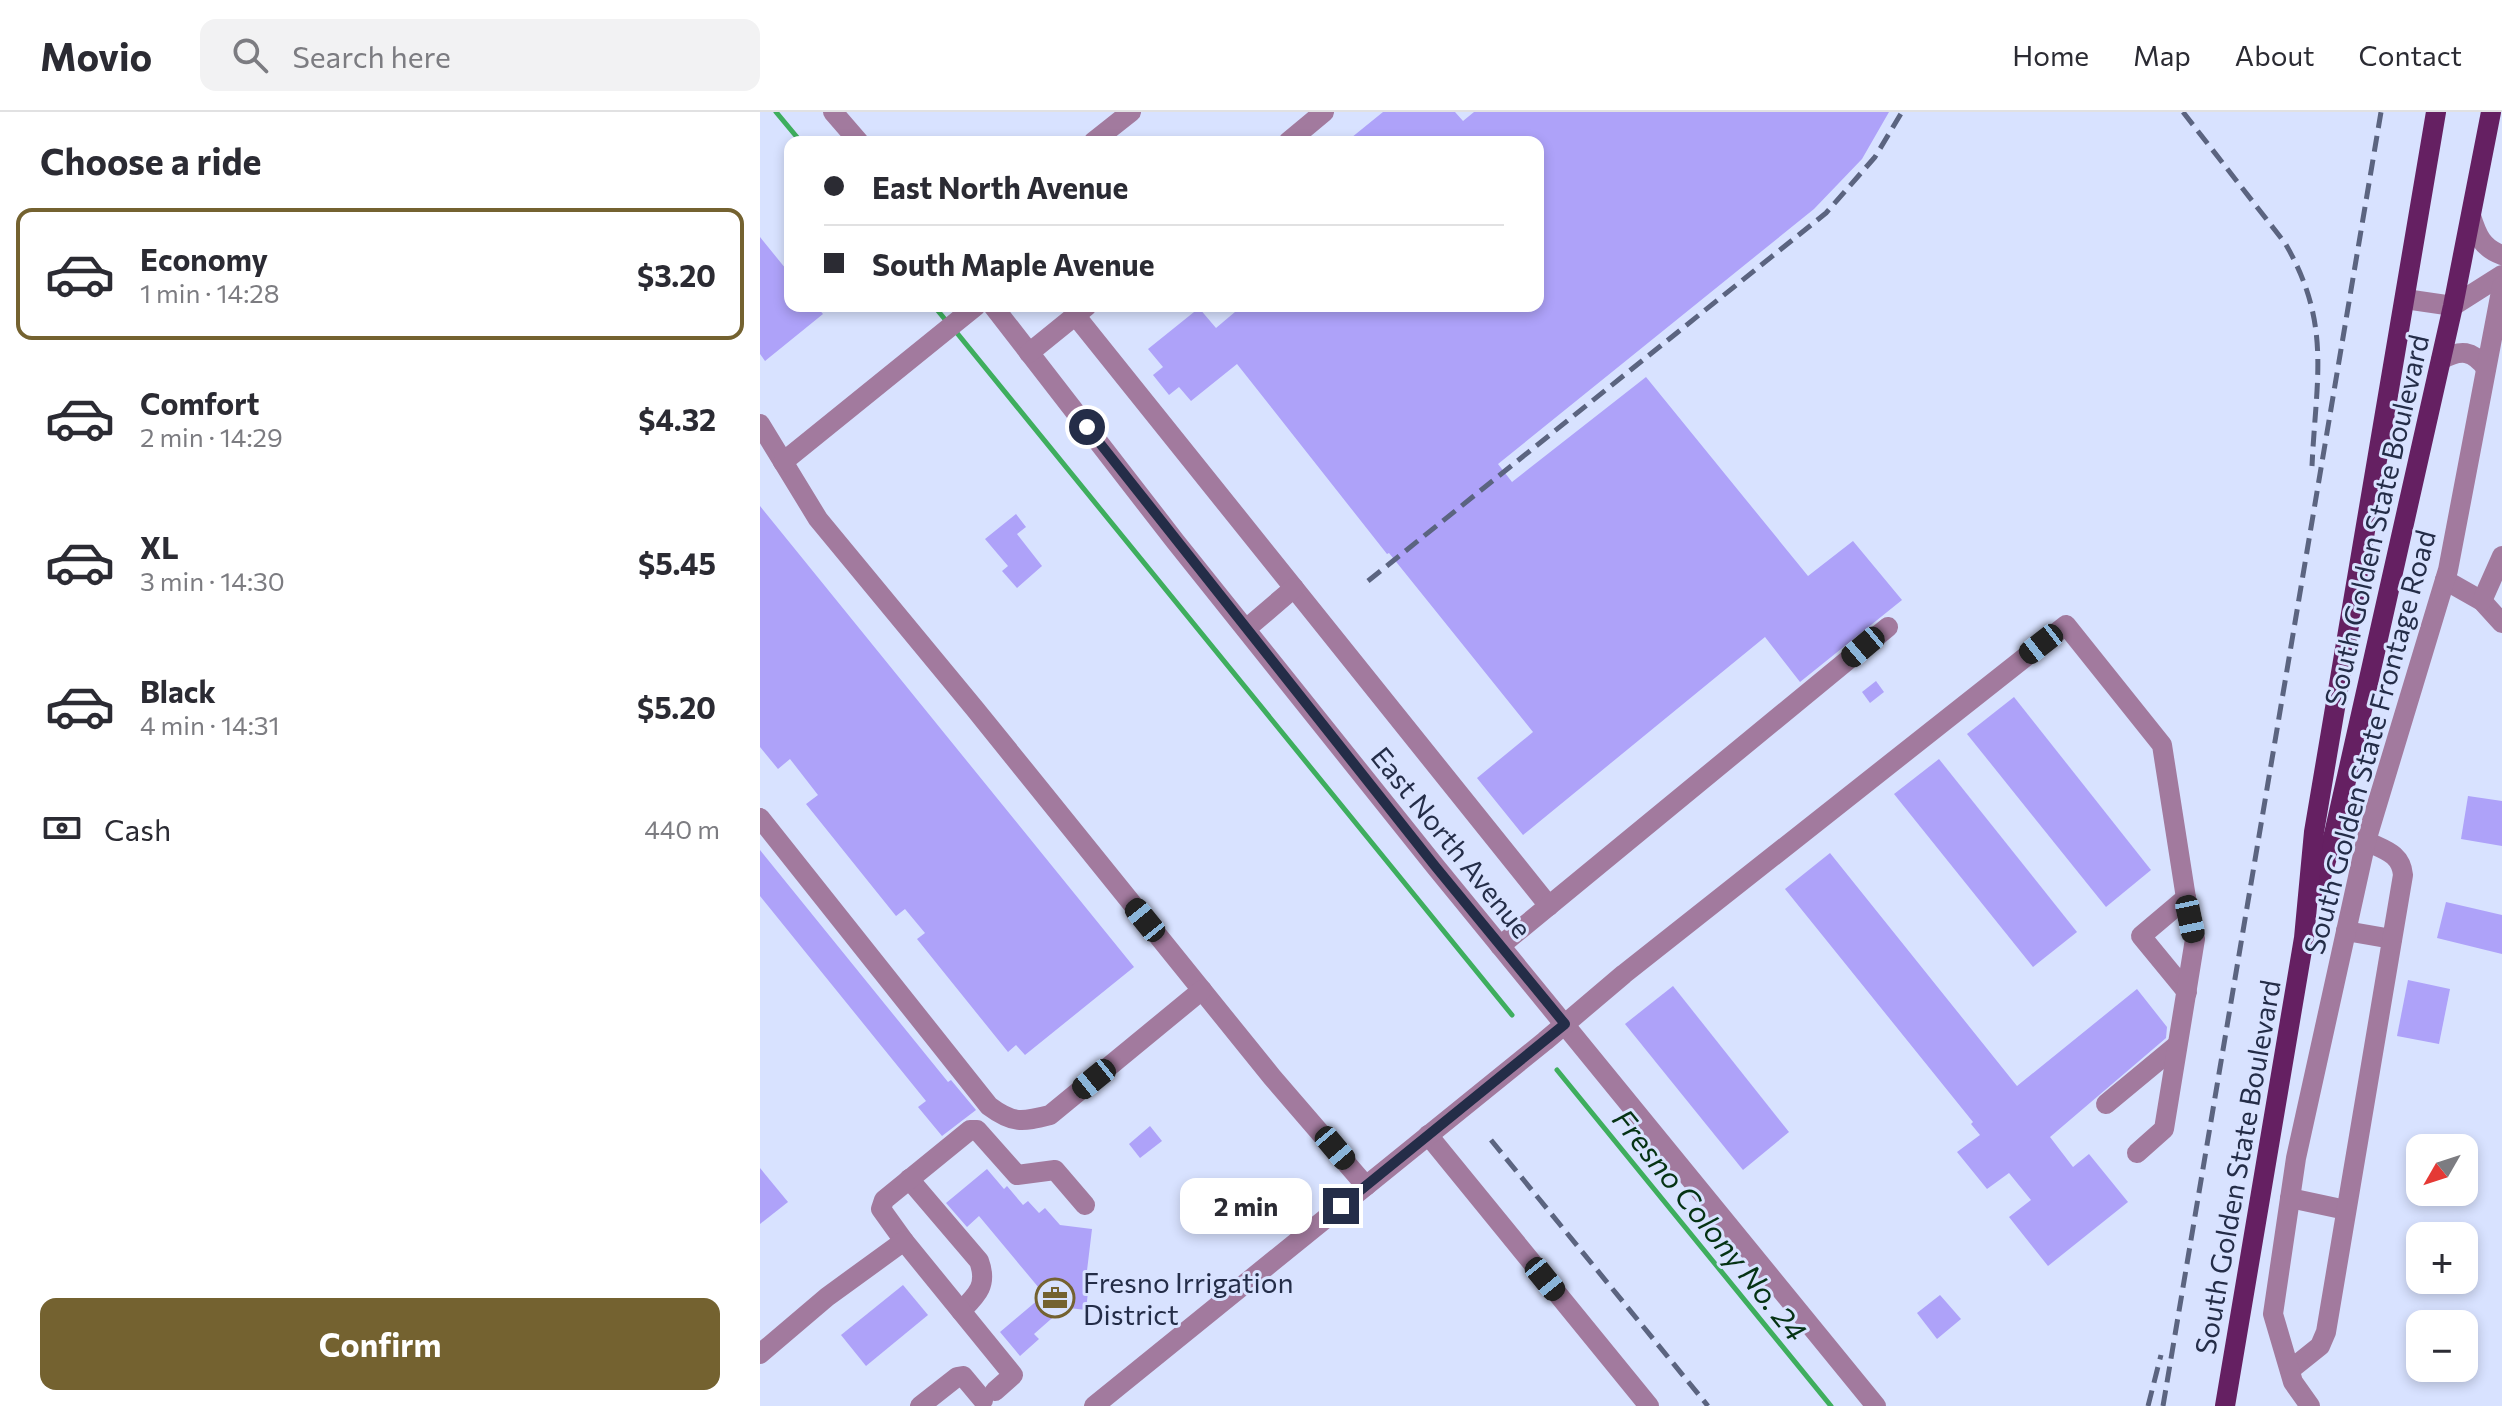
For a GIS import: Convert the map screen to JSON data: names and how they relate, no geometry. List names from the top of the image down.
{
  "streets": {
    "main road": ["South Golden State Boulevard"],
    "street": ["South Golden State Frontage Road", "East North Avenue"]
  },
  "water": ["Fresno Colony No. 24"],
  "places": {
    "office": ["Fresno Irrigation District"]
  },
  "north": "bottom left",
  "page": {
    "header": "Movio",
    "search": "Search here",
    "nav": [
      "Home",
      "Map",
      "About",
      "Contact"
    ],
    "heading": "Choose a ride",
    "banner": ["East North Avenue", "South Maple Avenue"],
    "list": [
      {
        "name": "Economy",
        "note": "1 min · 14:28",
        "value": "$3.20"
      },
      {
        "name": "Comfort",
        "note": "2 min · 14:29",
        "value": "$4.32"
      },
      {
        "name": "XL",
        "note": "3 min · 14:30",
        "value": "$5.45"
      },
      {
        "name": "Black",
        "note": "4 min · 14:31",
        "value": "$5.20"
      }
    ],
    "pay": ["Cash", "440 m"],
    "map_buttons": ["+", "−"],
    "bubble": "2 min",
    "buttons": "Confirm"
  }
}
